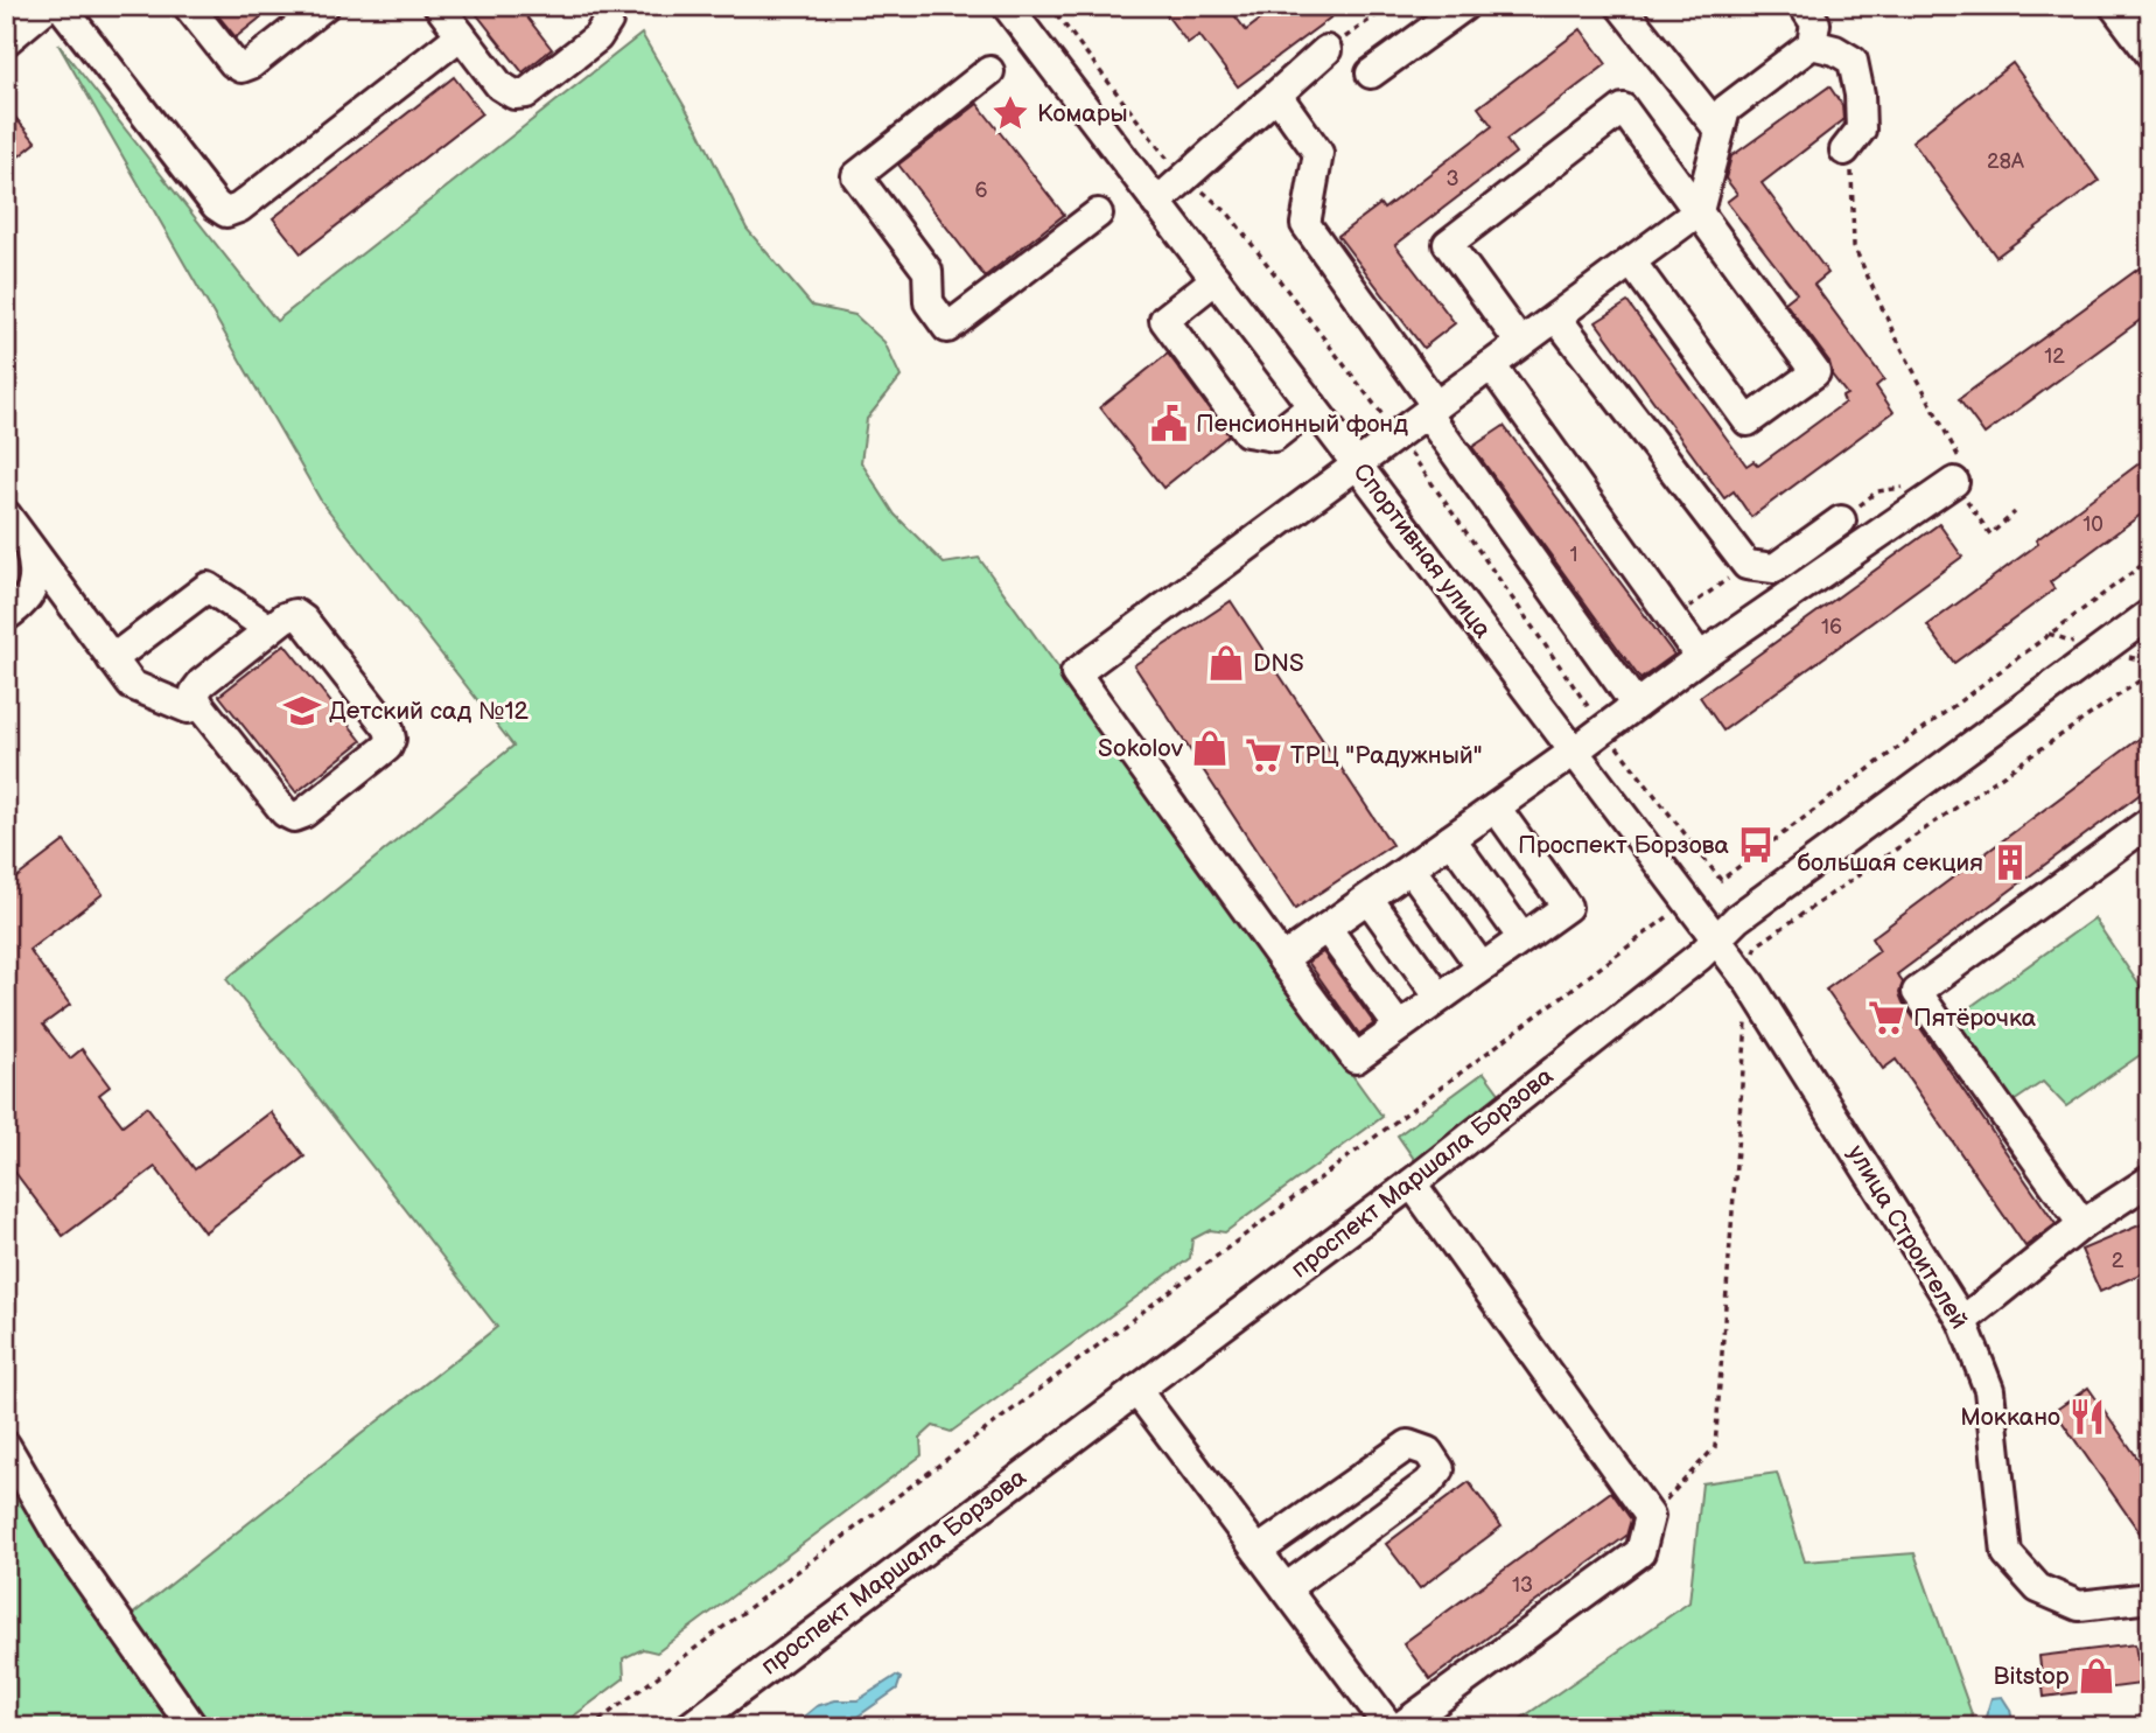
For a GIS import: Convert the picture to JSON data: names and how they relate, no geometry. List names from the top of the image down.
{
  "streets": {
    "street": ["Спортивная улица", "проспект Маршала Борзова", "улица Строителей"]
  },
  "crossings": [
    ["Спортивная улица", "проспект Маршала Борзова"],
    ["Спортивная улица", "улица Строителей"],
    ["проспект Маршала Борзова", "улица Строителей"]
  ],
  "places": {
    "place": ["Комары"],
    "public building": ["Пенсионный фонд"],
    "shop": ["DNS", "Sokolov", "Bitstop"],
    "school or university": ["Детский сад №12"],
    "supermarket": ["ТРЦ \"Радужный\"", "Пятёрочка"],
    "bus stop": ["Проспект Борзова"],
    "building": ["большая секция"],
    "restaurant": ["Моккано"]
  },
  "house_numbers": [
    "28А",
    "3",
    "6",
    "12",
    "10",
    "1",
    "16",
    "2",
    "13"
  ]
}
